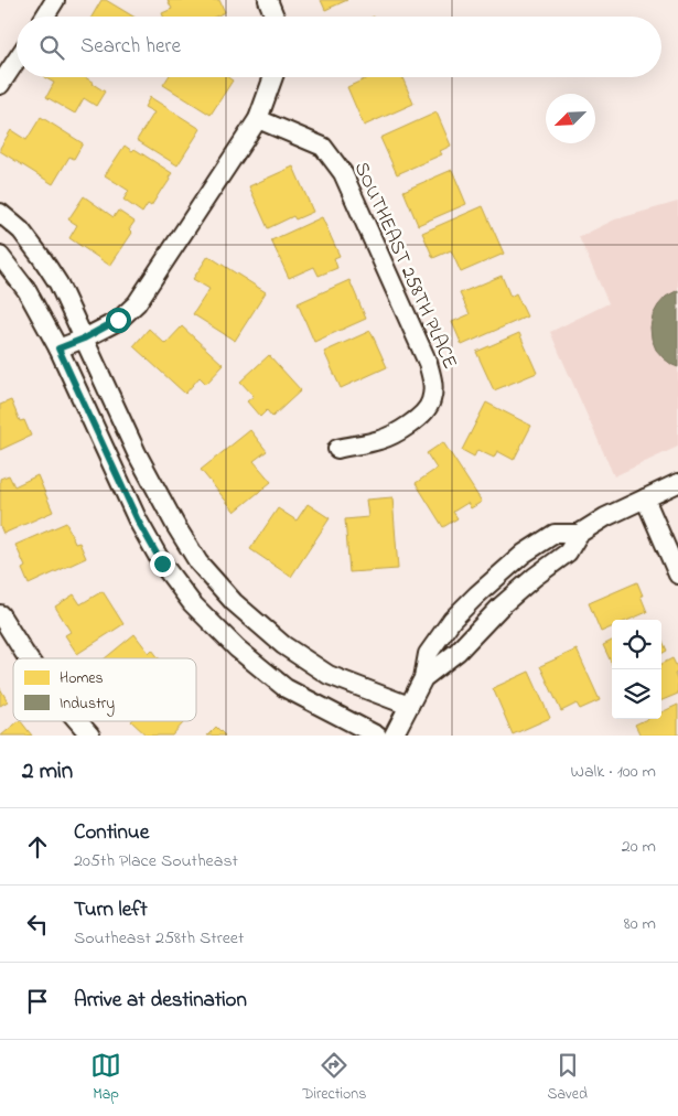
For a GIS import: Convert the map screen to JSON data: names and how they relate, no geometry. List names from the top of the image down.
{
  "streets": {
    "street": ["SOUTHEAST 258TH PLACE"]
  },
  "legend": ["Homes", "Industry"],
  "north": "bottom left",
  "page": {
    "search": "Search here",
    "heading": ["2 min", "Walk · 100 m"],
    "list": [
      ["Continue", "205th Place Southeast", "20 m"],
      ["Turn left", "Southeast 258th Street", "80 m"],
      "Arrive at destination"
    ],
    "nav": ["Map", "Directions", "Saved"]
  }
}
